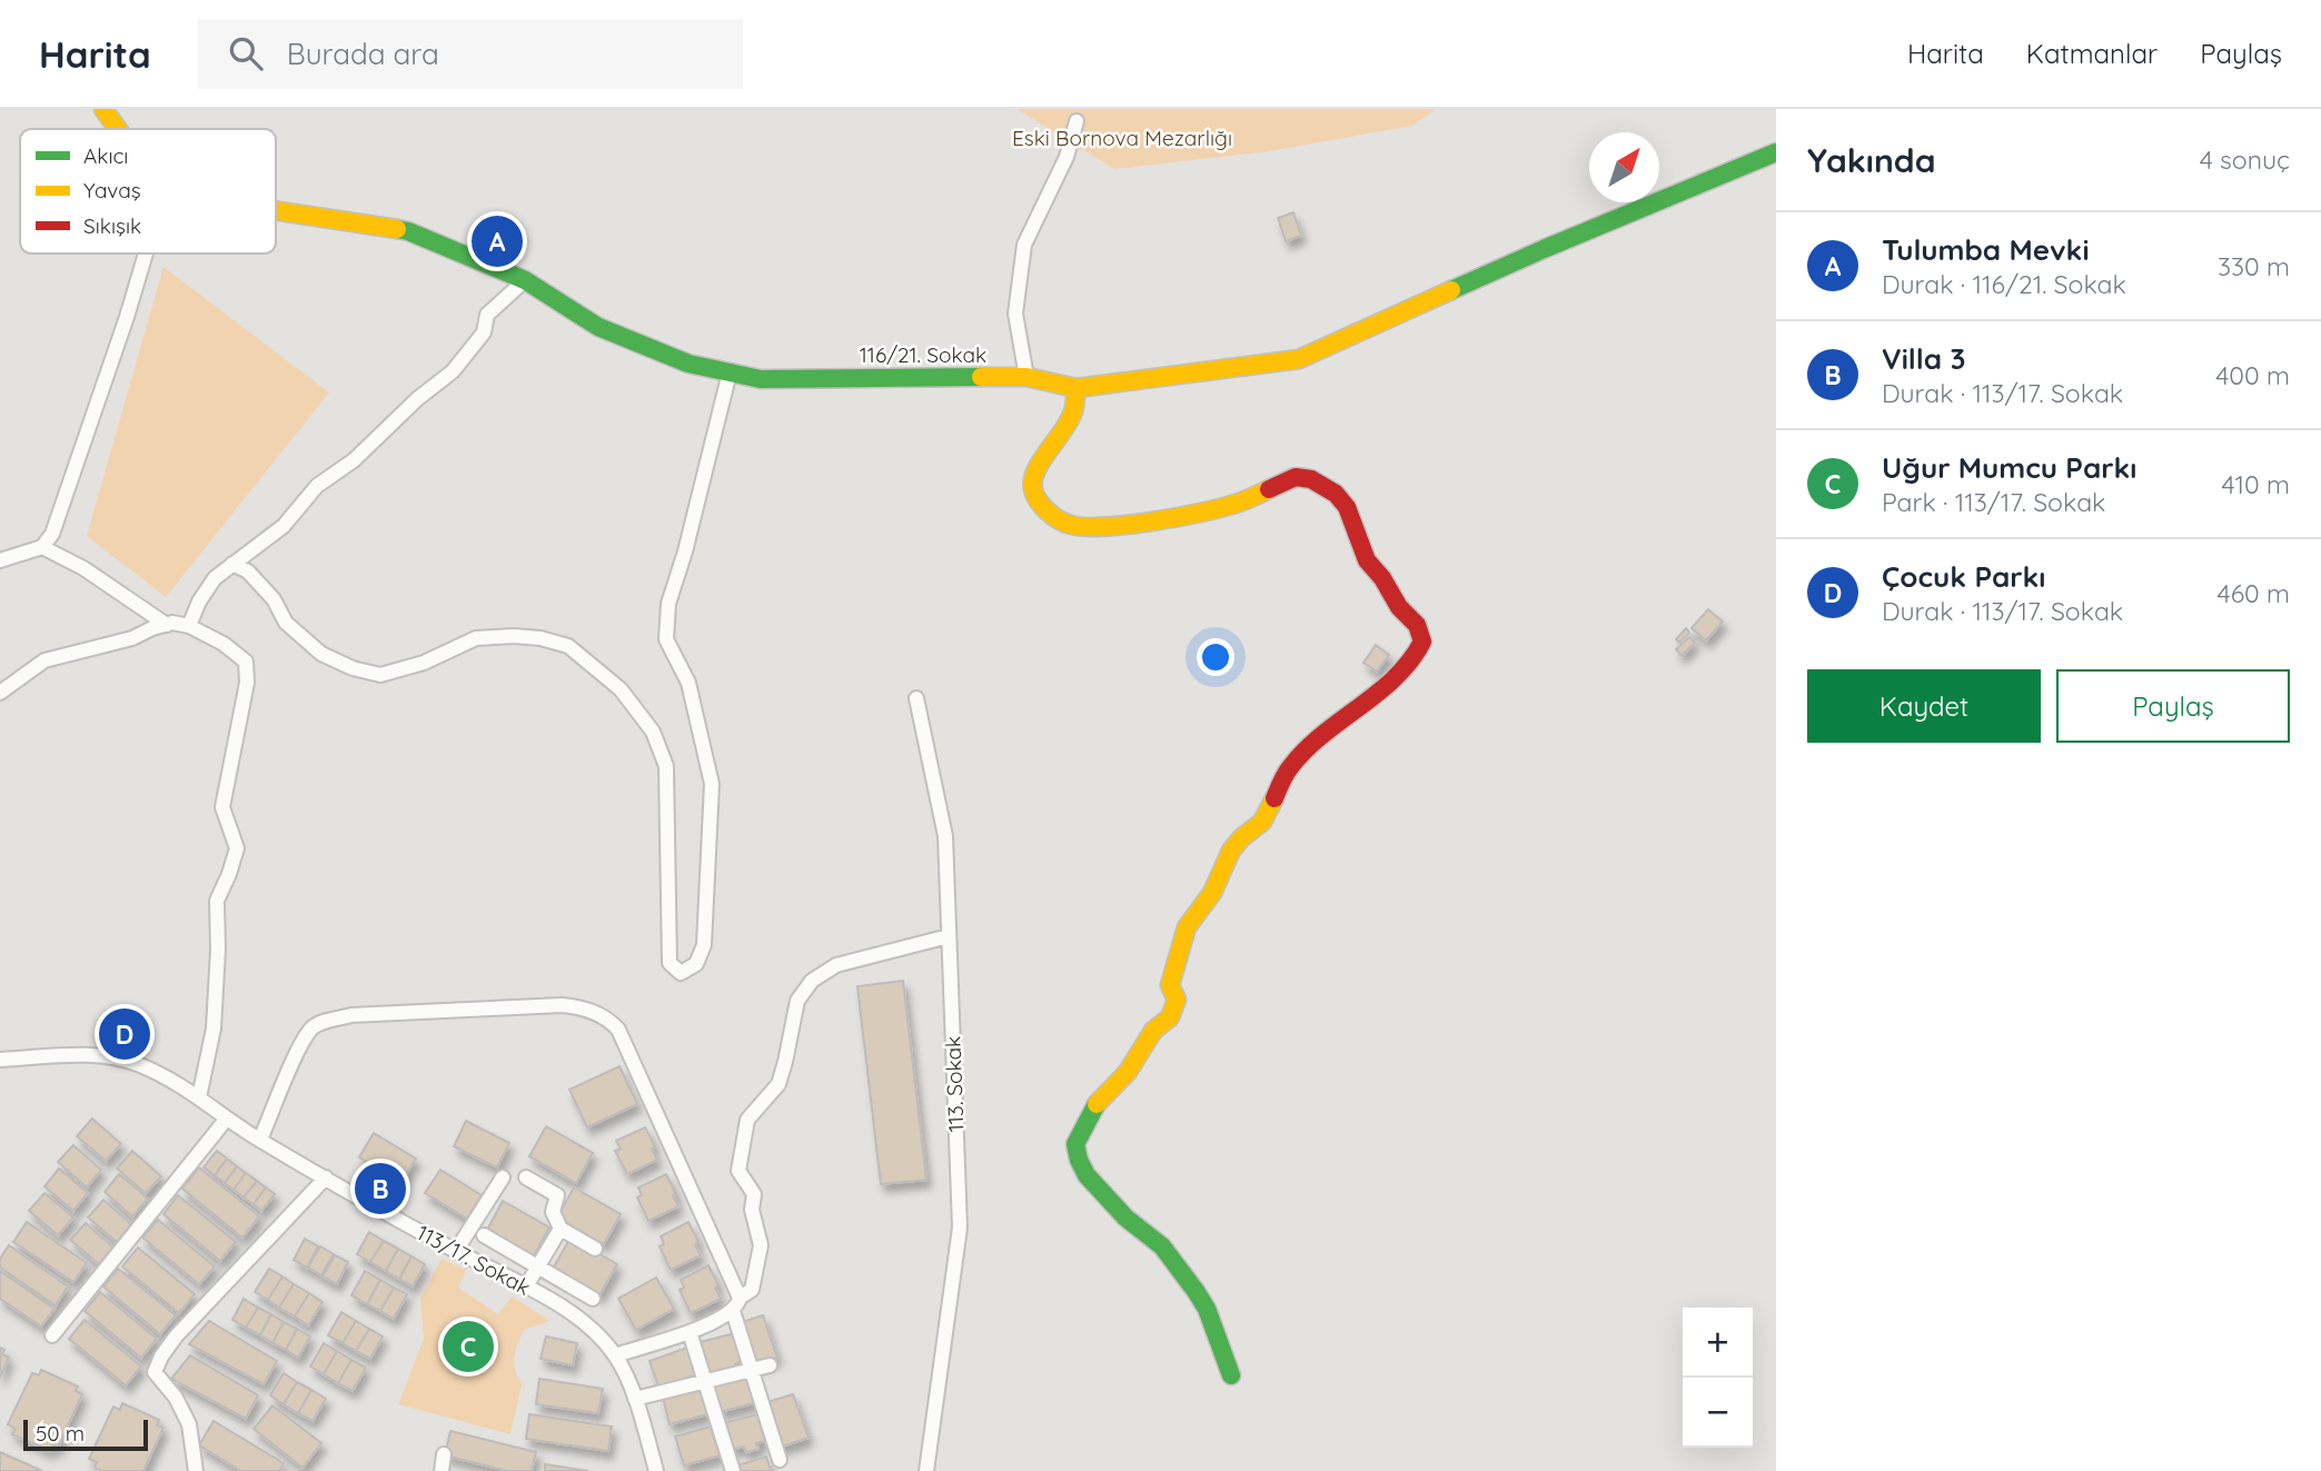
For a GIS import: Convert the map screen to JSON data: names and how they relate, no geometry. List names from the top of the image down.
{
  "streets": {
    "street": ["116/21. Sokak", "113. Sokak", "113/17. Sokak"]
  },
  "parks": ["Eski Bornova Mezarlığı"],
  "legend": ["Akıcı", "Yavaş", "Sıkışık"],
  "scale_bar": "50 m",
  "north": "top right",
  "page": {
    "header": "Harita",
    "search": "Burada ara",
    "nav": ["Harita", "Katmanlar", "Paylaş"],
    "heading": ["Yakında", "4 sonuç"],
    "list": [
      {
        "mark": "A",
        "name": "Tulumba Mevki",
        "note": "Durak · 116/21. Sokak",
        "value": "330 m"
      },
      {
        "mark": "B",
        "name": "Villa 3",
        "note": "Durak · 113/17. Sokak",
        "value": "400 m"
      },
      {
        "mark": "C",
        "name": "Uğur Mumcu Parkı",
        "note": "Park · 113/17. Sokak",
        "value": "410 m"
      },
      {
        "mark": "D",
        "name": "Çocuk Parkı",
        "note": "Durak · 113/17. Sokak",
        "value": "460 m"
      }
    ],
    "pins": [
      "A",
      "D",
      "B",
      "C"
    ],
    "buttons": ["Kaydet", "Paylaş"],
    "map_buttons": ["+", "−"],
    "scale": "50 m"
  }
}
